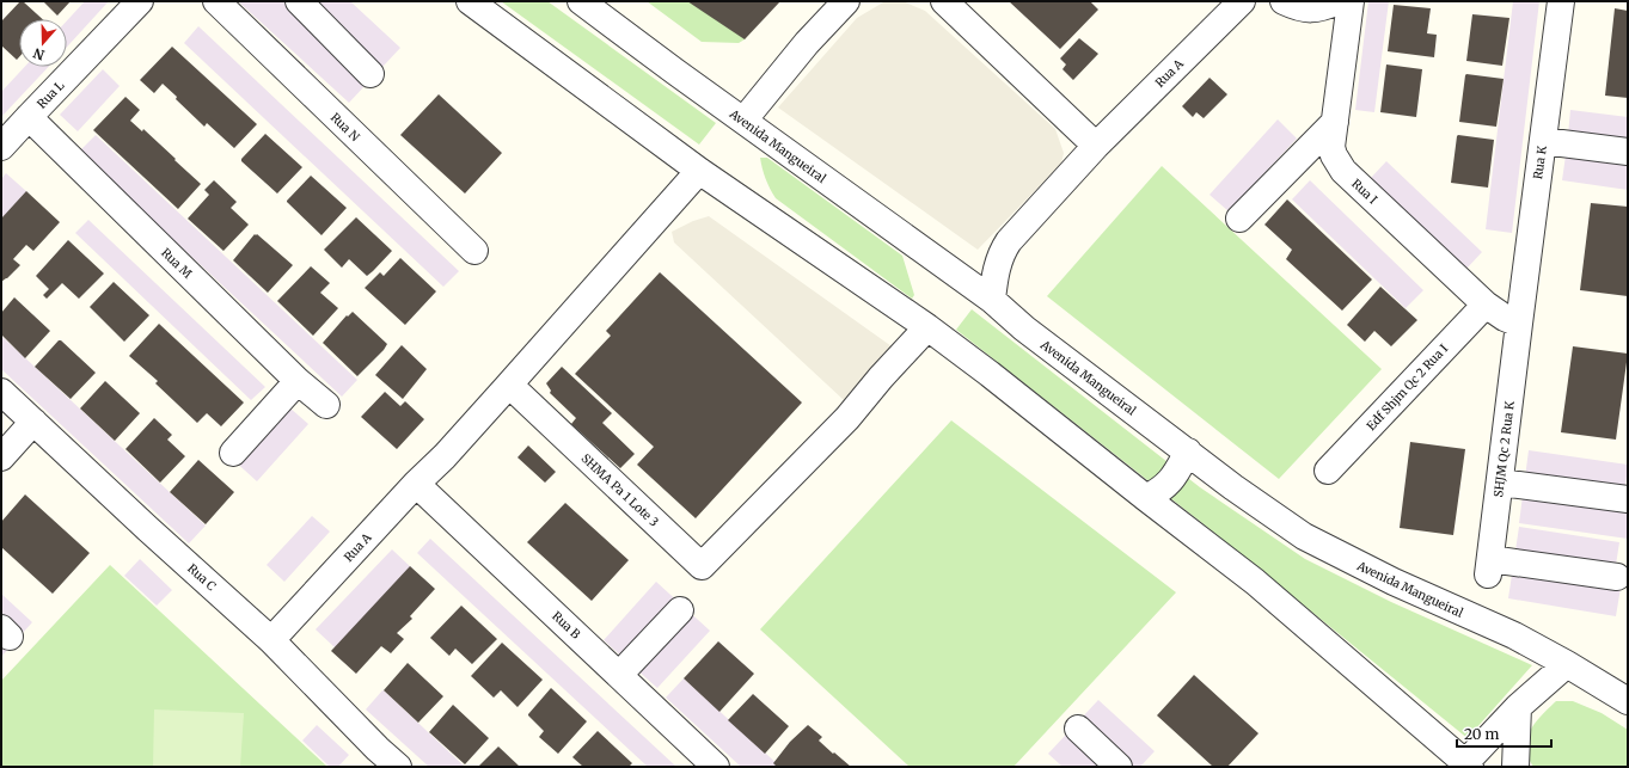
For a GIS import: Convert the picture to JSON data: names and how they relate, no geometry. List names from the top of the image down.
{
  "streets": {
    "street": [
      "Rua A",
      "Rua L",
      "Rua N",
      "Avenida Mangueiral",
      "Rua K",
      "Rua I",
      "Rua M",
      "Edf Shjm Qc 2 Rua I",
      "SHJM Qc 2 Rua K",
      "SHMA Pa 1 Lote 3",
      "Rua C",
      "Rua B"
    ]
  },
  "crossings": [
    ["Rua A", "Avenida Mangueiral"],
    ["Rua A", "SHMA Pa 1 Lote 3"],
    ["Rua A", "Rua C"],
    ["Rua A", "Rua B"],
    ["Rua L", "Rua M"],
    ["Rua K", "Rua I"],
    ["Rua K", "SHJM Qc 2 Rua K"],
    ["Rua I", "Edf Shjm Qc 2 Rua I"],
    ["Rua I", "SHJM Qc 2 Rua K"]
  ],
  "scale_bar": "20 m",
  "north": "bottom"
}
